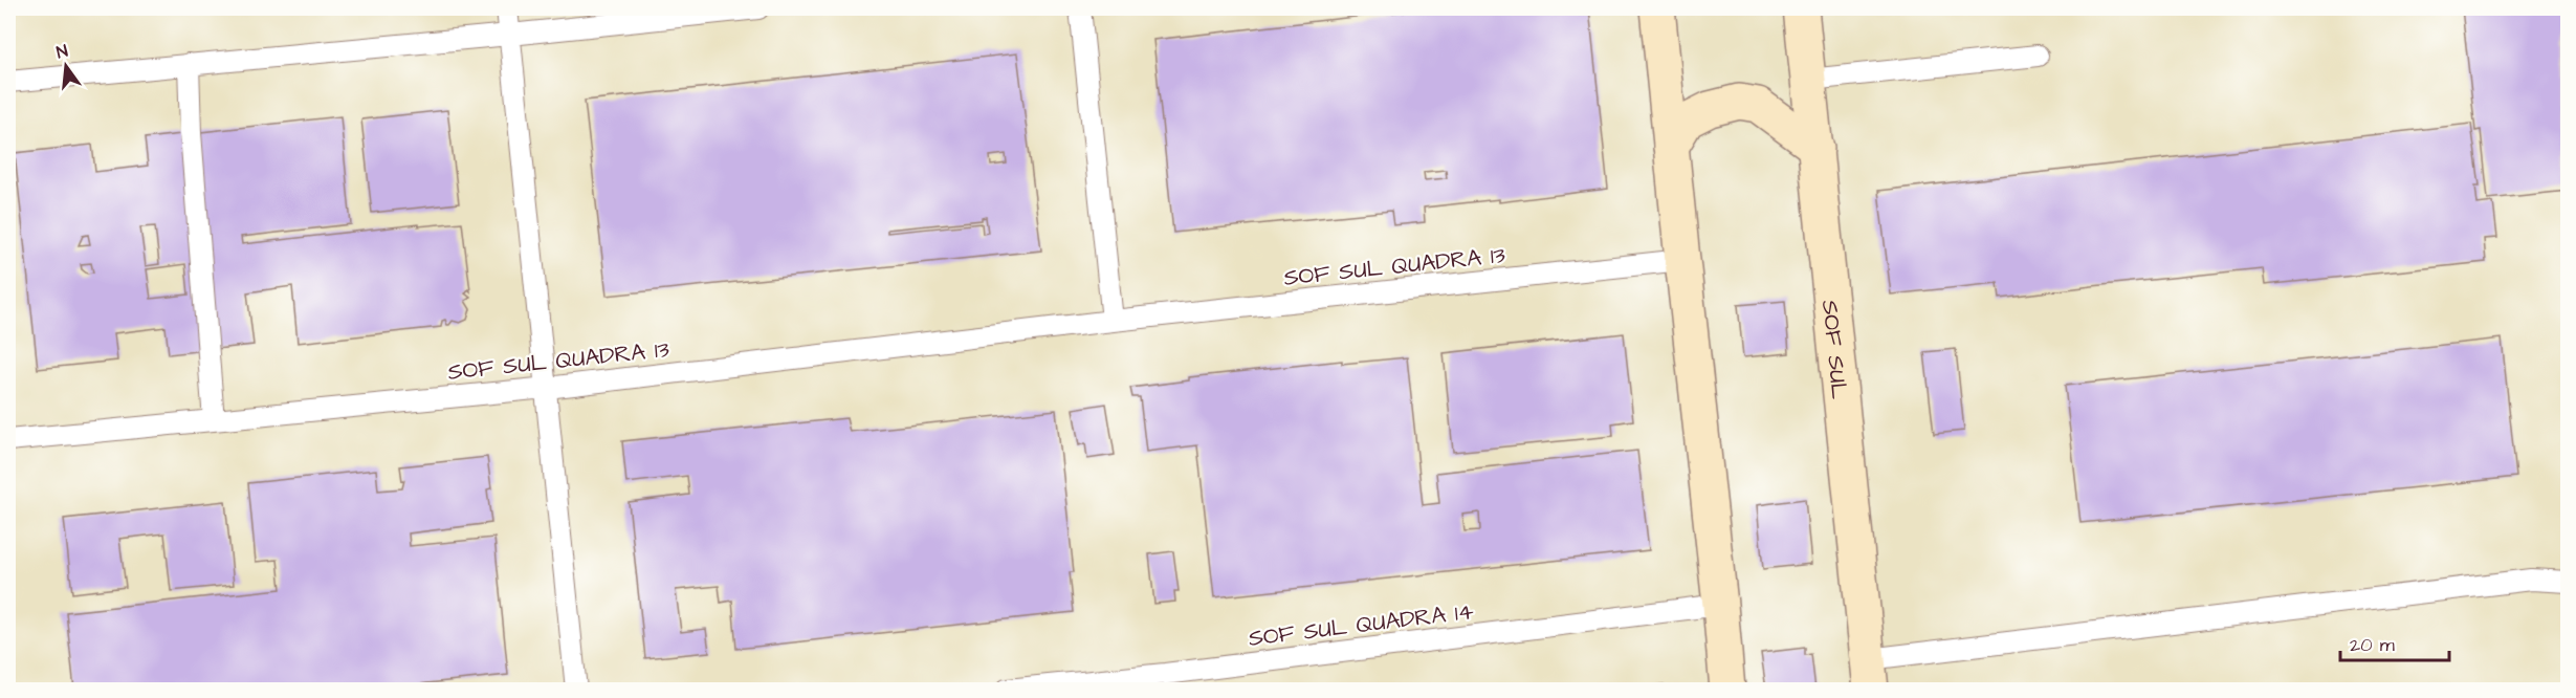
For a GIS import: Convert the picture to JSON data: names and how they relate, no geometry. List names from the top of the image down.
{
  "streets": {
    "street": ["SOF SUL"],
    "lane": ["SOF SUL QUADRA 13", "SOF SUL QUADRA 14"]
  },
  "scale_bar": "20 m",
  "north": "top"
}
